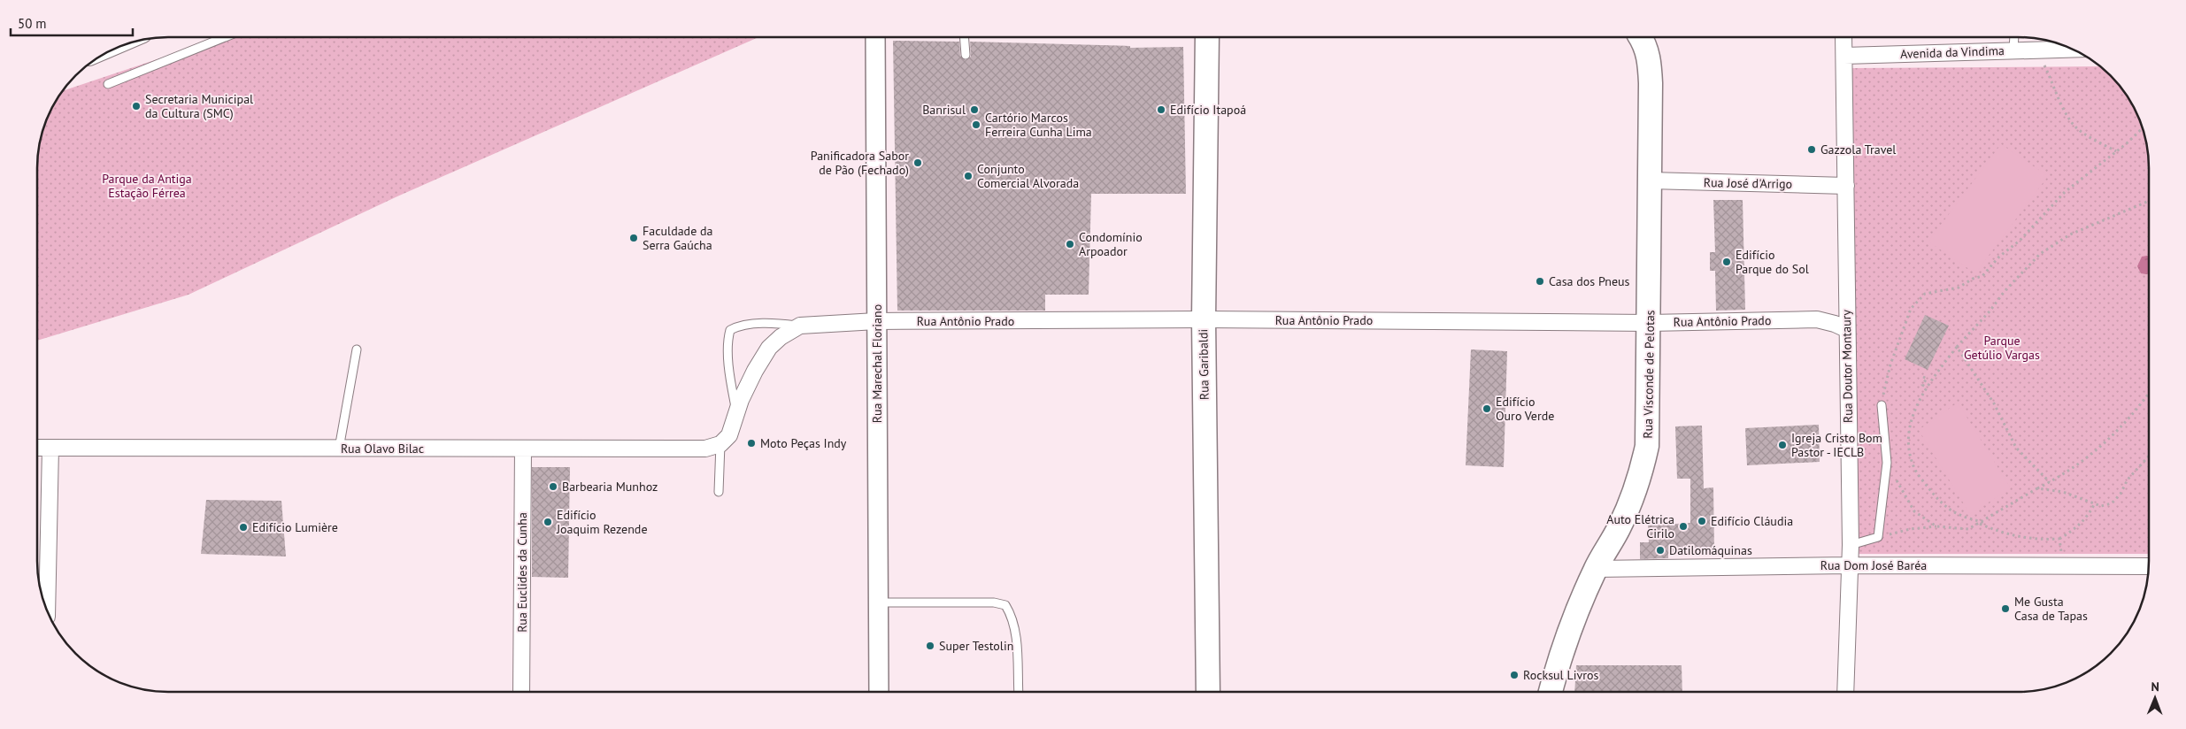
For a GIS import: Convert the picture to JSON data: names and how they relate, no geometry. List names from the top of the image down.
{
  "streets": {
    "main road": ["Rua Garibaldi", "Rua Visconde de Pelotas"],
    "street": [
      "Avenida da Vindima",
      "Rua José d'Arrigo",
      "Rua Antônio Prado",
      "Rua Marechal Floriano",
      "Rua Doutor Montaury",
      "Rua Olavo Bilac",
      "Rua Dom José Baréa",
      "Rua Euclides da Cunha"
    ]
  },
  "crossings": [
    ["Avenida da Vindima", "Rua Doutor Montaury"],
    ["Rua José d'Arrigo", "Rua Doutor Montaury"],
    ["Rua José d'Arrigo", "Rua Visconde de Pelotas"],
    ["Rua Antônio Prado", "Rua Marechal Floriano"],
    ["Rua Antônio Prado", "Rua Garibaldi"],
    ["Rua Antônio Prado", "Rua Doutor Montaury"],
    ["Rua Antônio Prado", "Rua Visconde de Pelotas"],
    ["Rua Antônio Prado", "Rua Olavo Bilac"],
    ["Rua Doutor Montaury", "Rua Dom José Baréa"],
    ["Rua Visconde de Pelotas", "Rua Dom José Baréa"],
    ["Rua Olavo Bilac", "Rua Euclides da Cunha"]
  ],
  "parks": ["Parque da Antiga Estação Férrea", "Parque Getúlio Vargas"],
  "places": [
    "Secretaria Municipal da Cultura (SMC)",
    "Banrisul",
    "Edifício Itapoá",
    "Cartório Marcos Ferreira Cunha Lima",
    "Gazzola Travel",
    "Panificadora Sabor de Pão (Fechado)",
    "Conjunto Comercial Alvorada",
    "Faculdade da Serra Gaúcha",
    "Condomínio Arpoador",
    "Edifício Parque do Sol",
    "Casa dos Pneus",
    "Edifício Ouro Verde",
    "Moto Peças Indy",
    "Igreja Cristo Bom Pastor - IECLB",
    "Barbearia Munhoz",
    "Edifício Cláudia",
    "Edifício Joaquim Rezende",
    "Auto Elétrica Cirilo",
    "Edifício Lumière",
    "Datilomáquinas",
    "Me Gusta Casa de Tapas",
    "Super Testolin",
    "Rocksul Livros"
  ],
  "scale_bar": "50 m",
  "north": "top"
}
